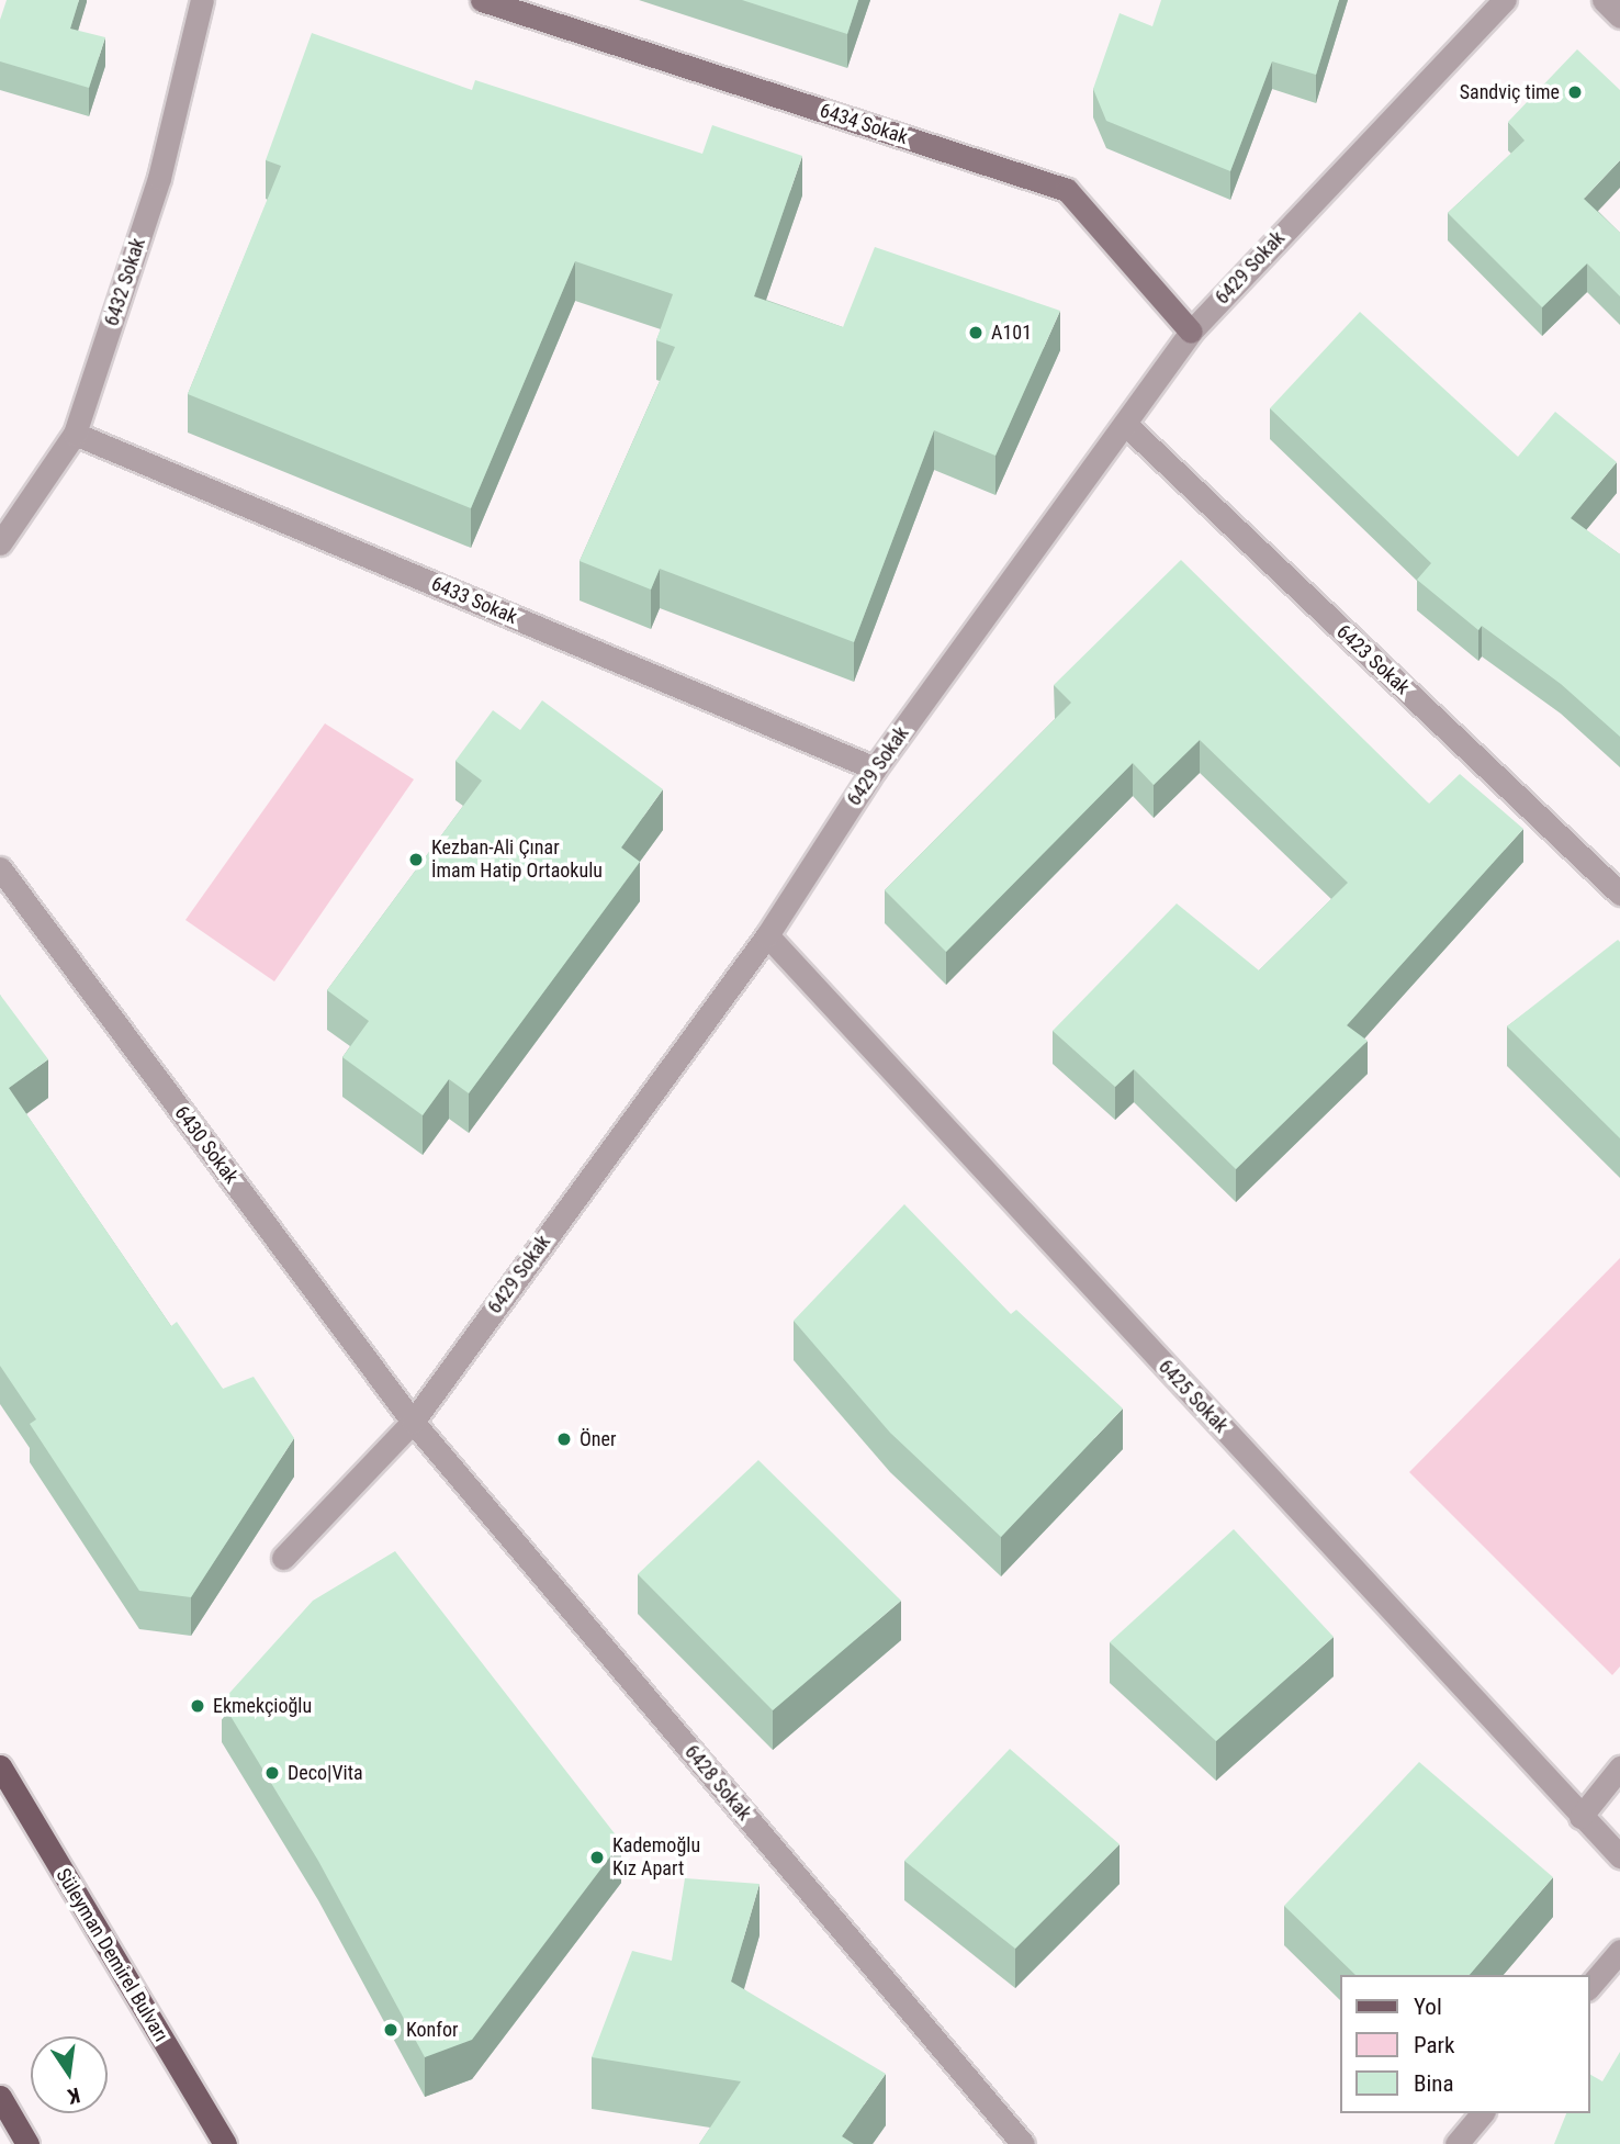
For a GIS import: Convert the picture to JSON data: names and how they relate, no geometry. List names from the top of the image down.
{
  "streets": {
    "main road": ["Süleyman Demirel Bulvarı"],
    "street": [
      "6434 Sokak",
      "6429 Sokak",
      "6432 Sokak",
      "6433 Sokak",
      "6423 Sokak",
      "6430 Sokak",
      "6425 Sokak",
      "6428 Sokak"
    ]
  },
  "crossings": [
    ["6434 Sokak", "6429 Sokak"],
    ["6429 Sokak", "6433 Sokak"],
    ["6429 Sokak", "6423 Sokak"],
    ["6429 Sokak", "6430 Sokak"],
    ["6429 Sokak", "6425 Sokak"],
    ["6429 Sokak", "6428 Sokak"],
    ["6432 Sokak", "6433 Sokak"],
    ["6430 Sokak", "6428 Sokak"]
  ],
  "places": [
    "Sandviç time",
    "A101",
    "Kezban-Ali Çınar İmam Hatip Ortaokulu",
    "Öner",
    "Ekmekçioğlu",
    "Deco|Vita",
    "Kademoğlu Kız Apart",
    "Konfor"
  ],
  "legend": ["Yol", "Park", "Bina"],
  "north": "bottom"
}
